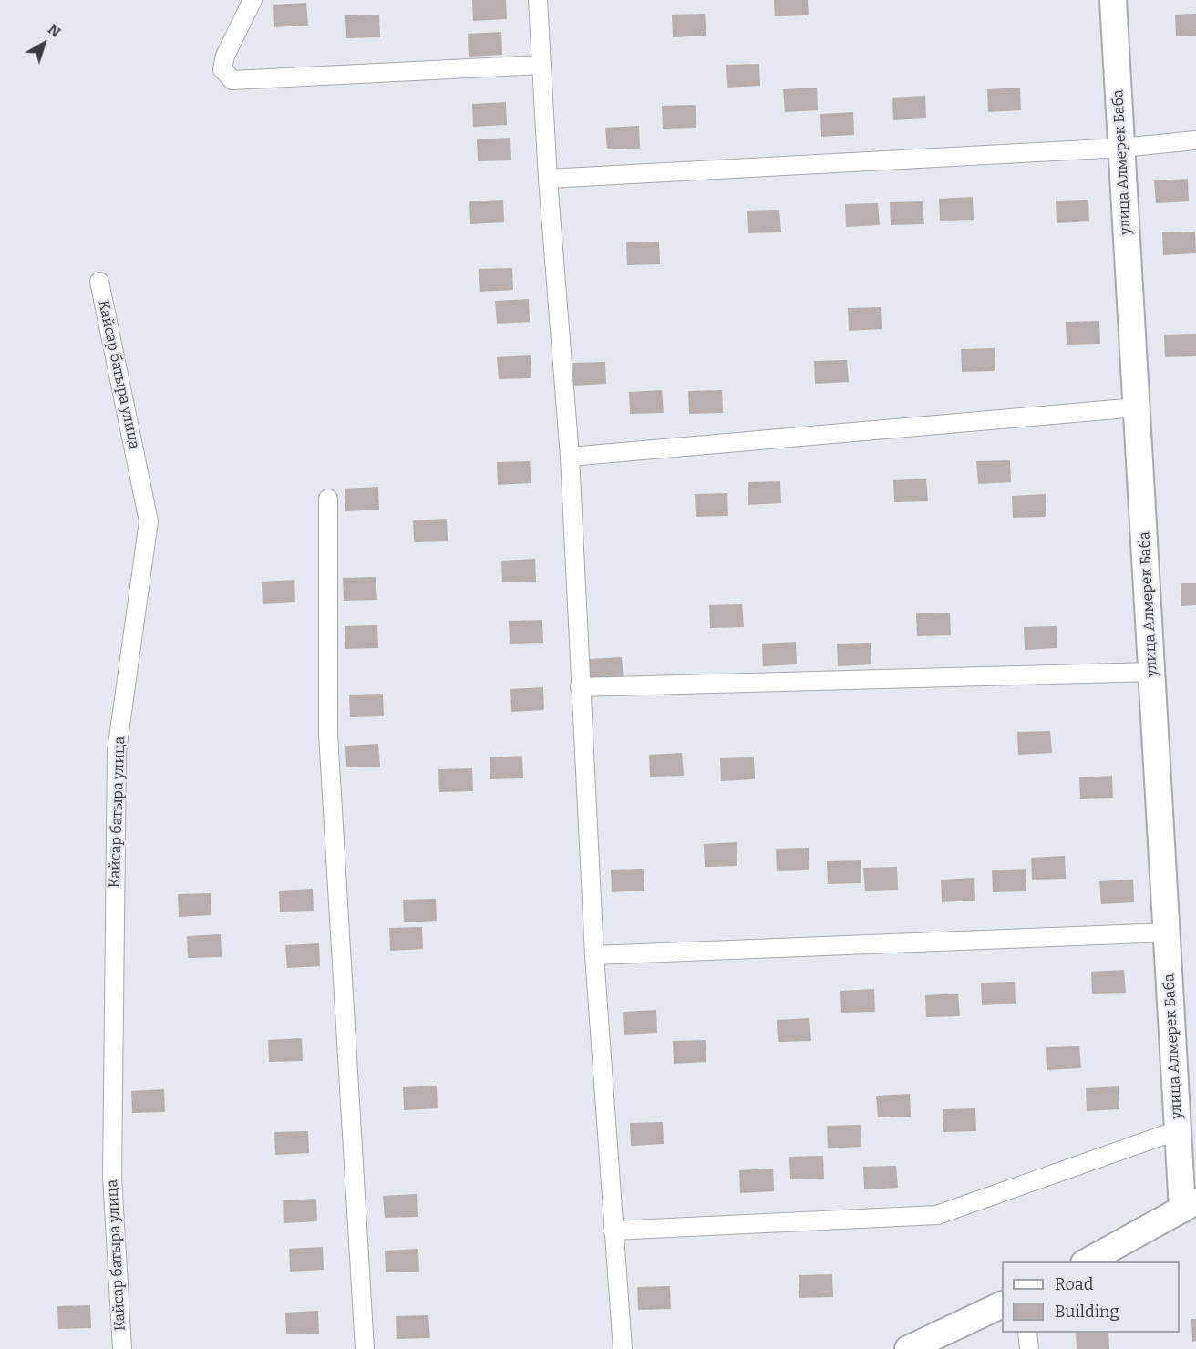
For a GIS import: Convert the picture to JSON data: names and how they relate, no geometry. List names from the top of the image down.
{
  "streets": {
    "street": ["улица Алмерек Баба", "Кайсар батыра улица"]
  },
  "legend": ["Road", "Building"],
  "north": "top right"
}
